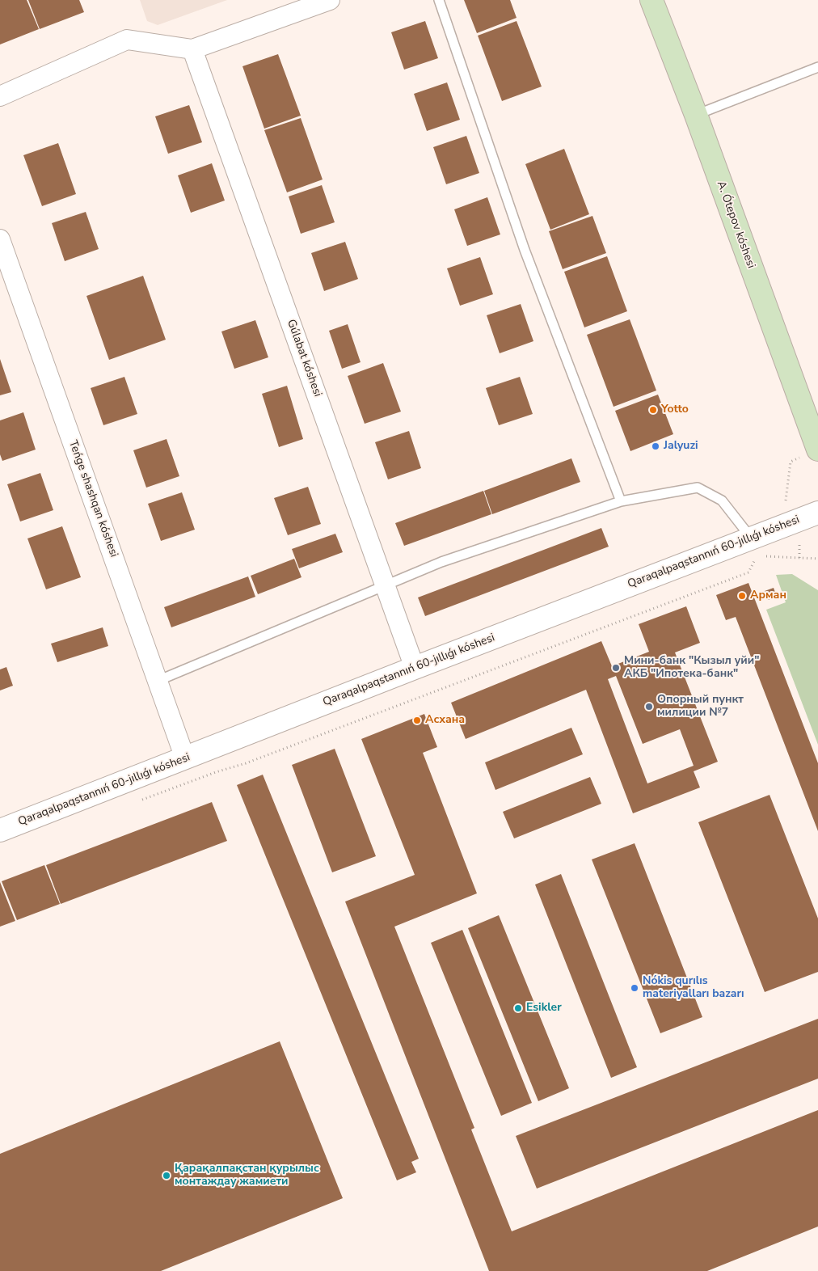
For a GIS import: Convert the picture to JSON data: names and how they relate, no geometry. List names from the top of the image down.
{
  "streets": {
    "main road": ["A. Ótepov kóshesi"],
    "street": ["Gúlabat kóshesi", "Teńge shashqan kóshesi", "Qaraqalpaqstannıń 60-jıllıǵı kóshesi"]
  },
  "crossings": [
    ["Gúlabat kóshesi", "Qaraqalpaqstannıń 60-jıllıǵı kóshesi"],
    ["Teńge shashqan kóshesi", "Qaraqalpaqstannıń 60-jıllıǵı kóshesi"]
  ],
  "places": [
    "Yotto",
    "Jalyuzi",
    "Арман",
    "Мини-банк \"Кызыл уйи\" АКБ \"Ипотека-банк\"",
    "Опорный пункт милиции №7",
    "Асхана",
    "Nókis qurılıs materiyalları bazarı",
    "Esikler",
    "Қарақалпақстан қурылыс монтаждау жамиети"
  ]
}
